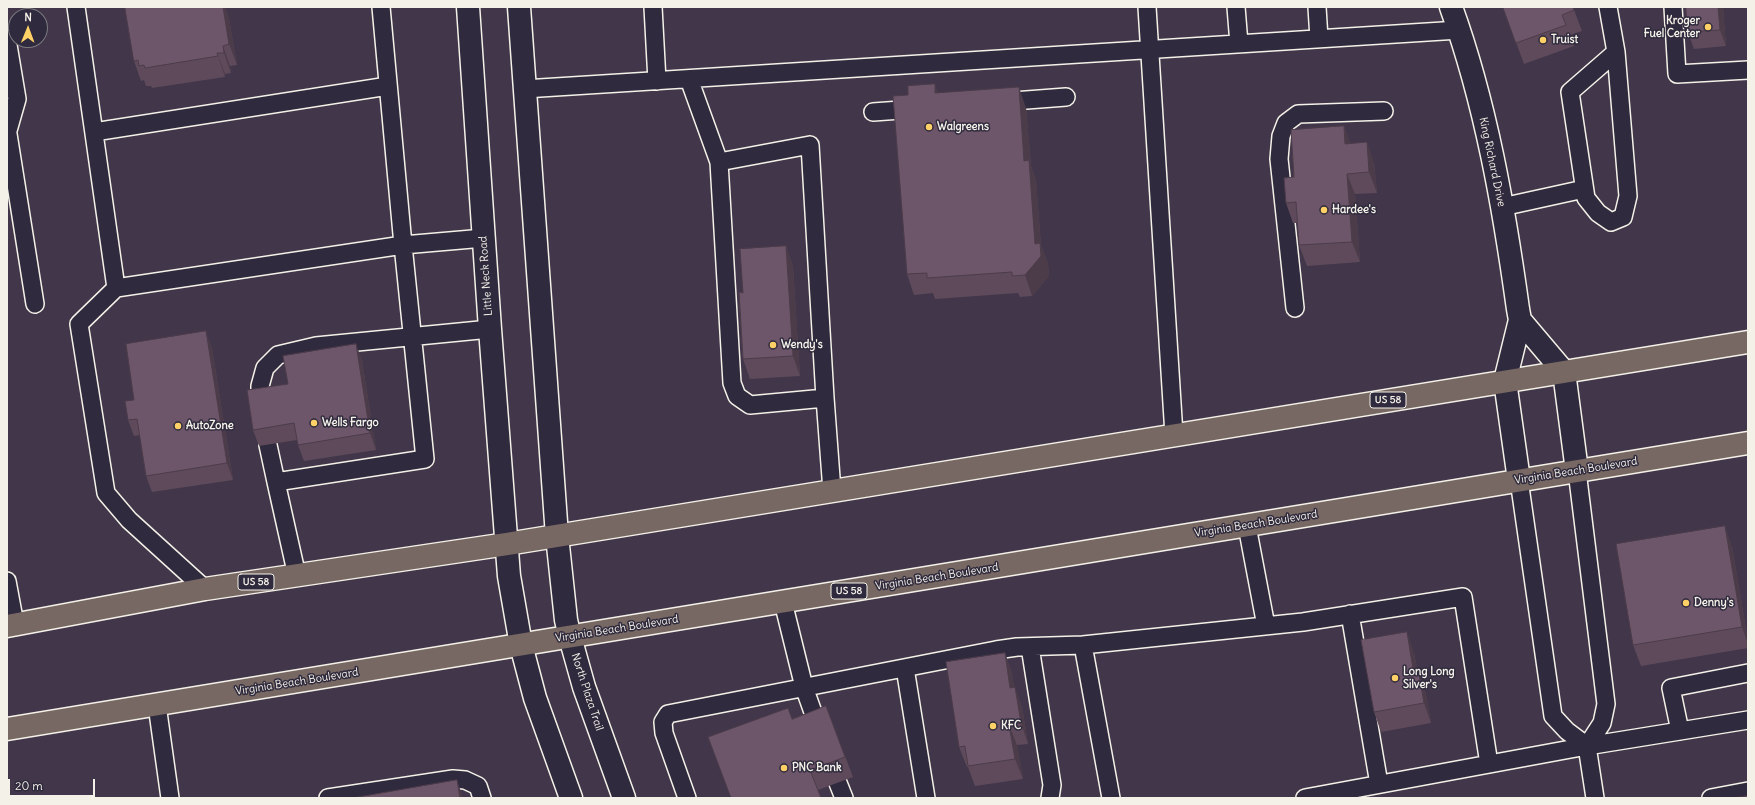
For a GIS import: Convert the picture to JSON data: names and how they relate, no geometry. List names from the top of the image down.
{
  "streets": {
    "main road": ["US 58", "Virginia Beach Boulevard"],
    "street": ["King Richard Drive", "Little Neck Road", "North Plaza Trail"]
  },
  "crossings": [
    ["King Richard Drive", "US 58"],
    ["Little Neck Road", "US 58"],
    ["US 58", "North Plaza Trail"],
    ["Virginia Beach Boulevard", "North Plaza Trail"]
  ],
  "places": [
    "Kroger Fuel Center",
    "Truist",
    "Walgreens",
    "Hardee's",
    "Wendy's",
    "Wells Fargo",
    "AutoZone",
    "Denny's",
    "Long Long Silver's",
    "KFC",
    "PNC Bank"
  ],
  "scale_bar": "20 m",
  "north": "top"
}
